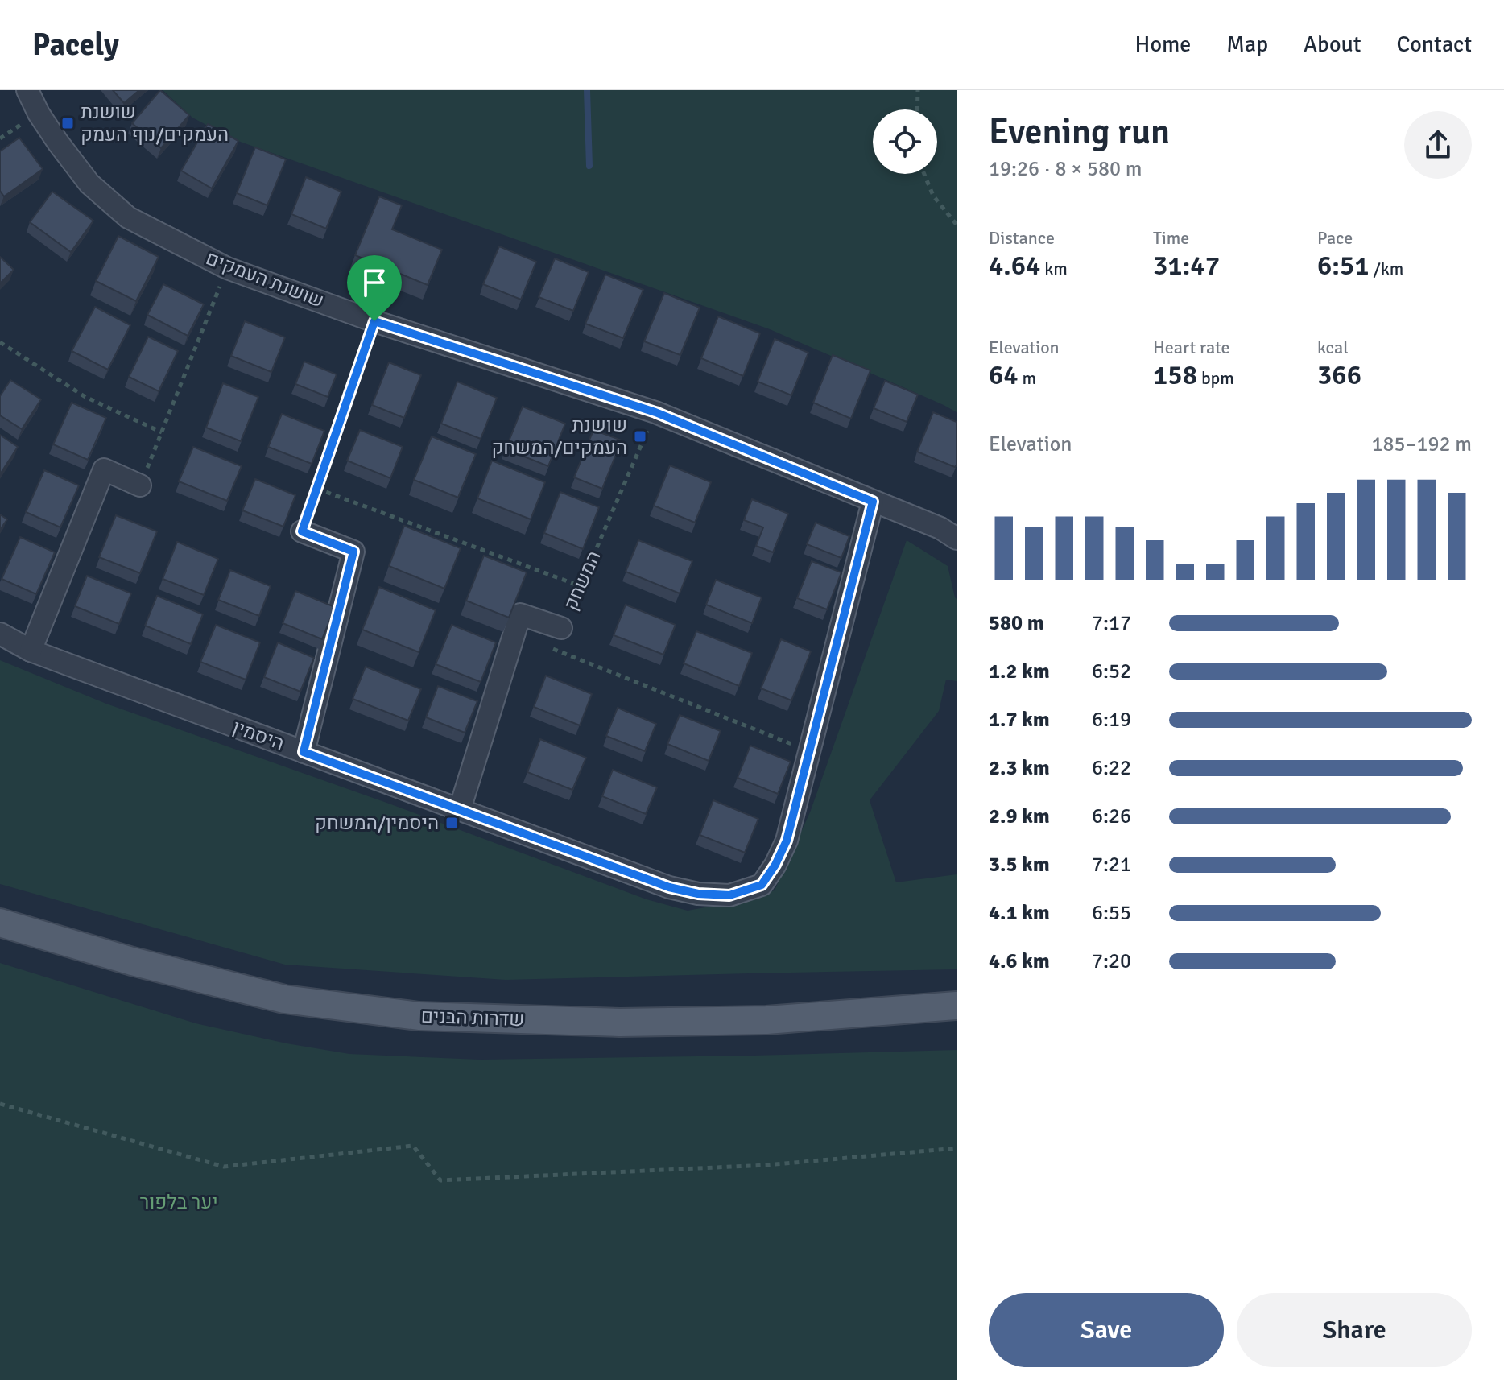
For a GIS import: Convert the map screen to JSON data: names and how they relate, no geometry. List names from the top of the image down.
{
  "streets": {
    "main road": ["שדרות הבנים"],
    "street": ["שושנת העמקים", "המשחק", "היסמין"]
  },
  "crossings": [
    ["שושנת העמקים", "המשחק"],
    ["שושנת העמקים", "היסמין"],
    ["המשחק", "היסמין"]
  ],
  "parks": ["יער בלפור"],
  "places": {
    "transit": ["שושנת העמקים/נוף העמק", "שושנת העמקים/המשחק", "היסמין/המשחק"]
  },
  "page": {
    "header": "Pacely",
    "nav": [
      "Home",
      "Map",
      "About",
      "Contact"
    ],
    "heading": ["Evening run", "19:26 · 8 × 580 m"],
    "stats": [
      ["Distance", "4.64 km"],
      ["Time", "31:47"],
      ["Pace", "6:51 /km"],
      ["Elevation", "64 m"],
      ["Heart rate", "158 bpm"],
      ["kcal", "366"]
    ],
    "chart": ["Elevation", "185–192 m"],
    "list": [
      {
        "name": "580 m",
        "note": "7:17"
      },
      {
        "name": "1.2 km",
        "note": "6:52"
      },
      {
        "name": "1.7 km",
        "note": "6:19"
      },
      {
        "name": "2.3 km",
        "note": "6:22"
      },
      {
        "name": "2.9 km",
        "note": "6:26"
      },
      {
        "name": "3.5 km",
        "note": "7:21"
      },
      {
        "name": "4.1 km",
        "note": "6:55"
      },
      {
        "name": "4.6 km",
        "note": "7:20"
      }
    ],
    "buttons": ["Save", "Share"]
  }
}
